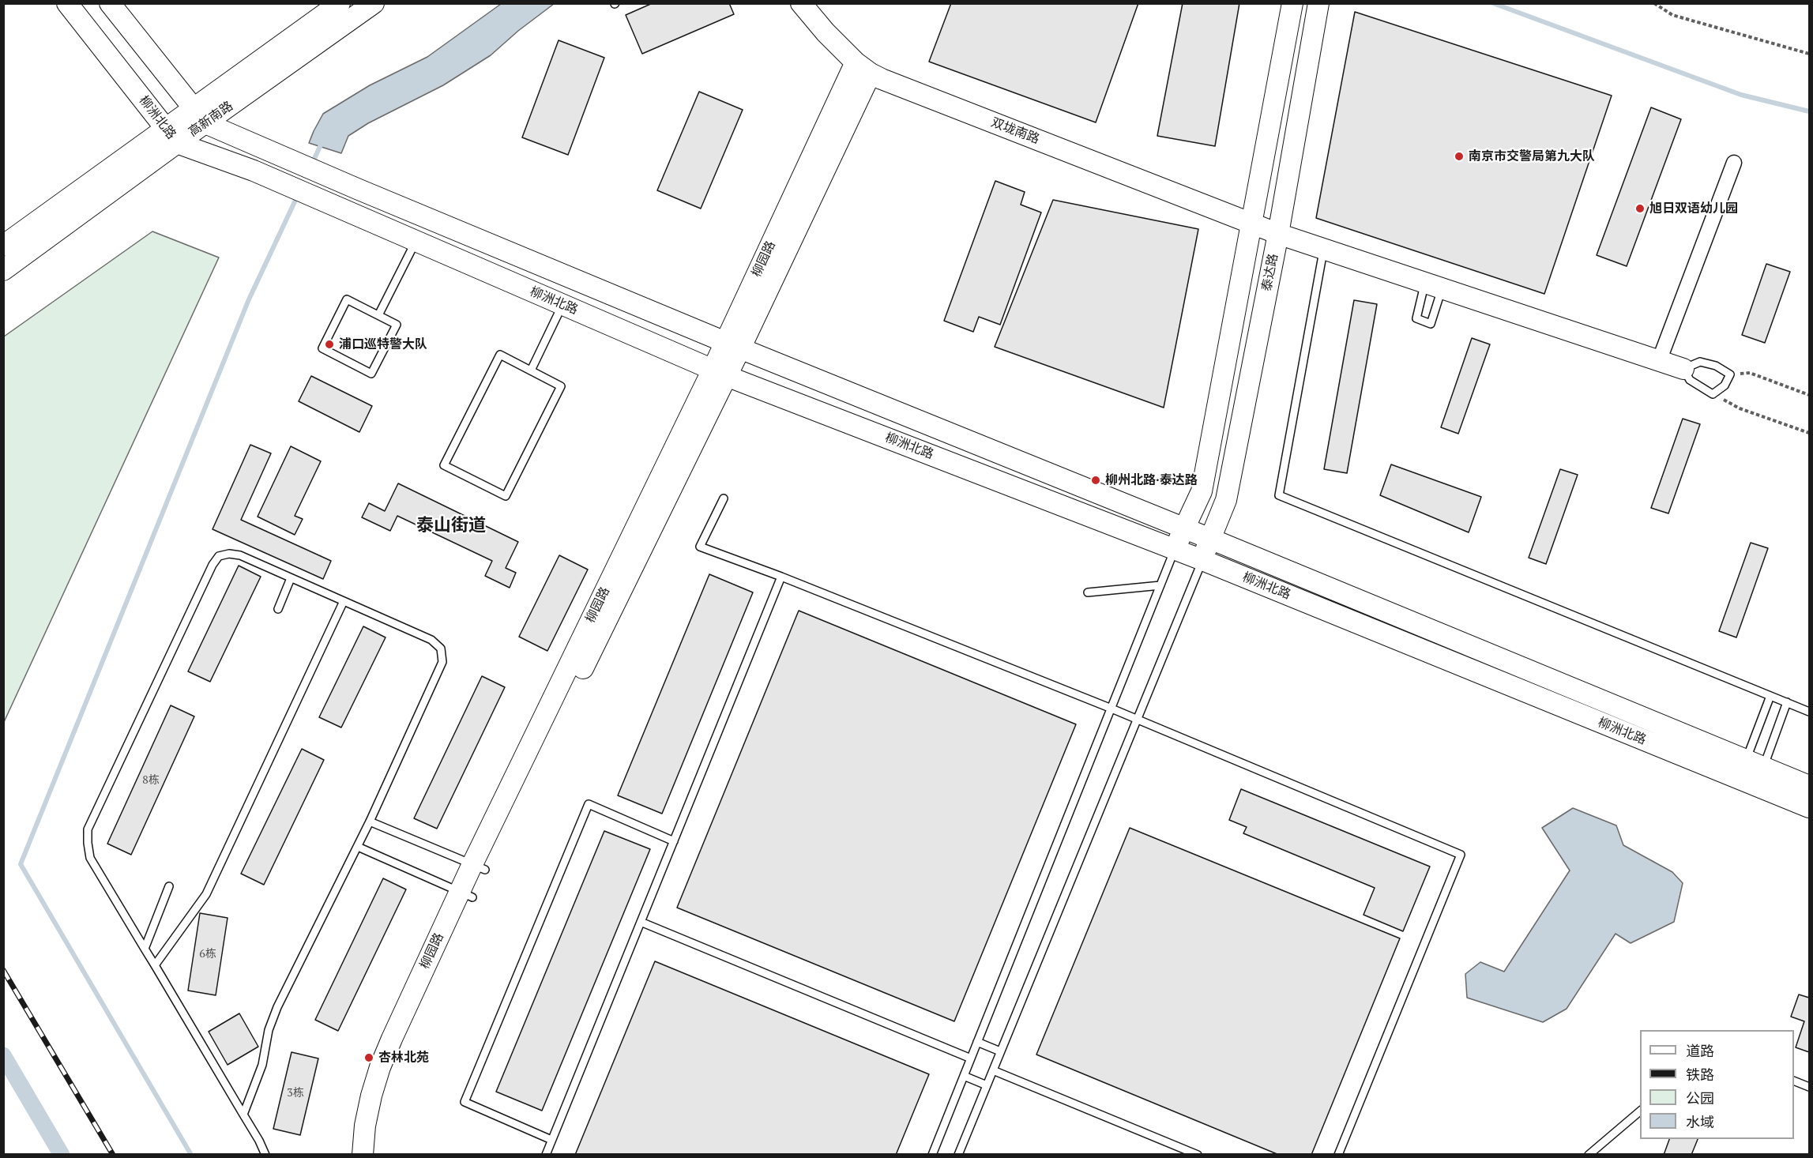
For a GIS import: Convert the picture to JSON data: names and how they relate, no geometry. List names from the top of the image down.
{
  "streets": {
    "main road": [
      "柳洲北路",
      "高新南路",
      "双垅南路",
      "柳园路",
      "泰达路"
    ]
  },
  "crossings": [
    ["柳洲北路", "高新南路"],
    ["柳洲北路", "柳园路"],
    ["柳洲北路", "泰达路"],
    ["双垅南路", "柳园路"],
    ["双垅南路", "泰达路"]
  ],
  "districts": ["泰山街道"],
  "places": [
    "南京市交警局第九大队",
    "旭日双语幼儿园",
    "浦口巡特警大队",
    "柳州北路·泰达路",
    "杏林北苑"
  ],
  "house_numbers": ["8栋", "6栋", "3栋"],
  "legend": [
    "道路",
    "铁路",
    "公园",
    "水域"
  ]
}
